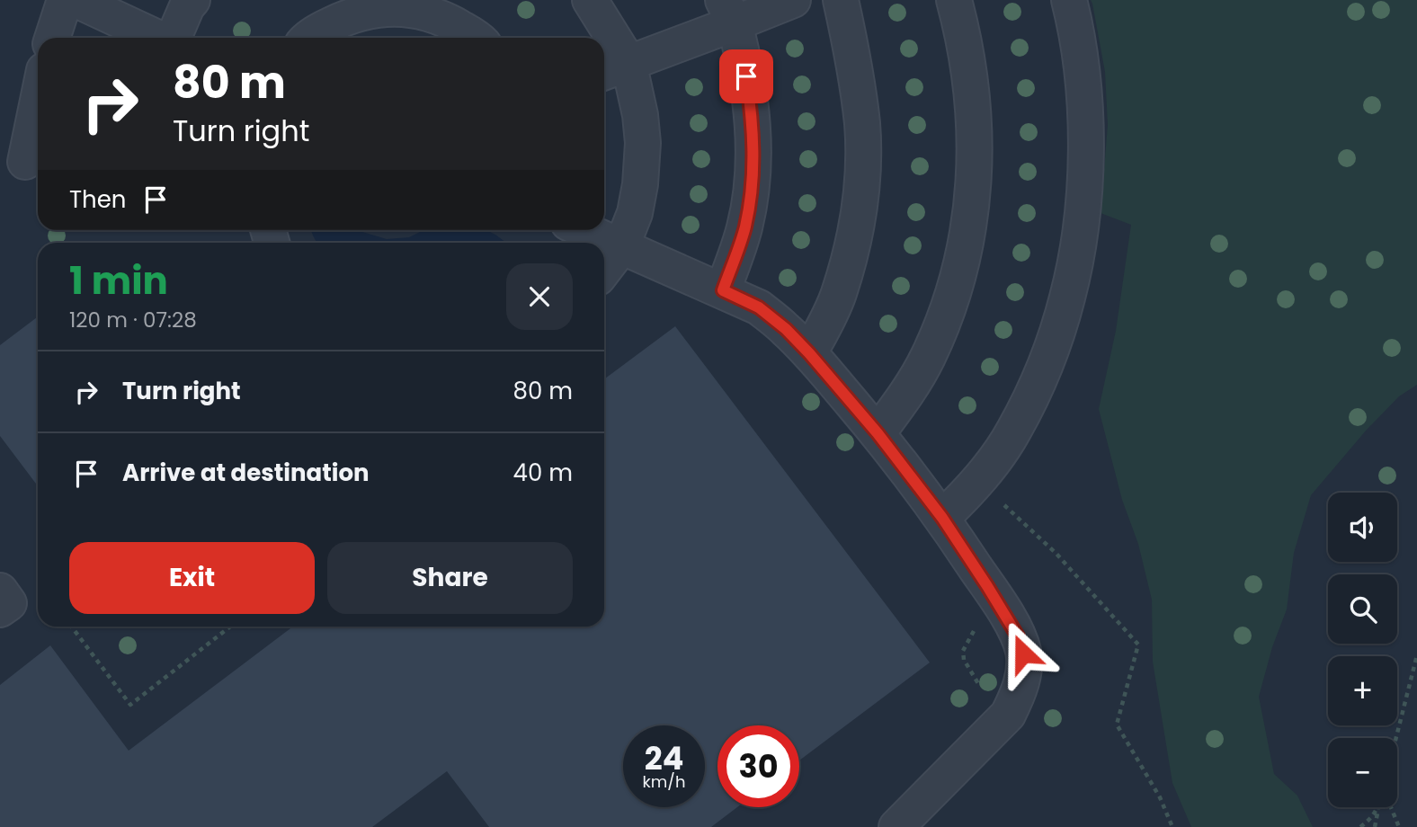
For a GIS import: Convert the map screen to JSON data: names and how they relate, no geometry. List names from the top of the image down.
{
  "page": {
    "turn": ["80 m", "Turn right"],
    "then": "Then",
    "heading": ["1 min", "120 m · 07:28"],
    "list": [
      {
        "name": "Turn right",
        "value": "80 m"
      },
      {
        "name": "Arrive at destination",
        "value": "40 m"
      }
    ],
    "map_buttons": ["+", "−"],
    "buttons": ["Exit", "Share"],
    "speed": "24 km/h",
    "limit": "30"
  }
}
